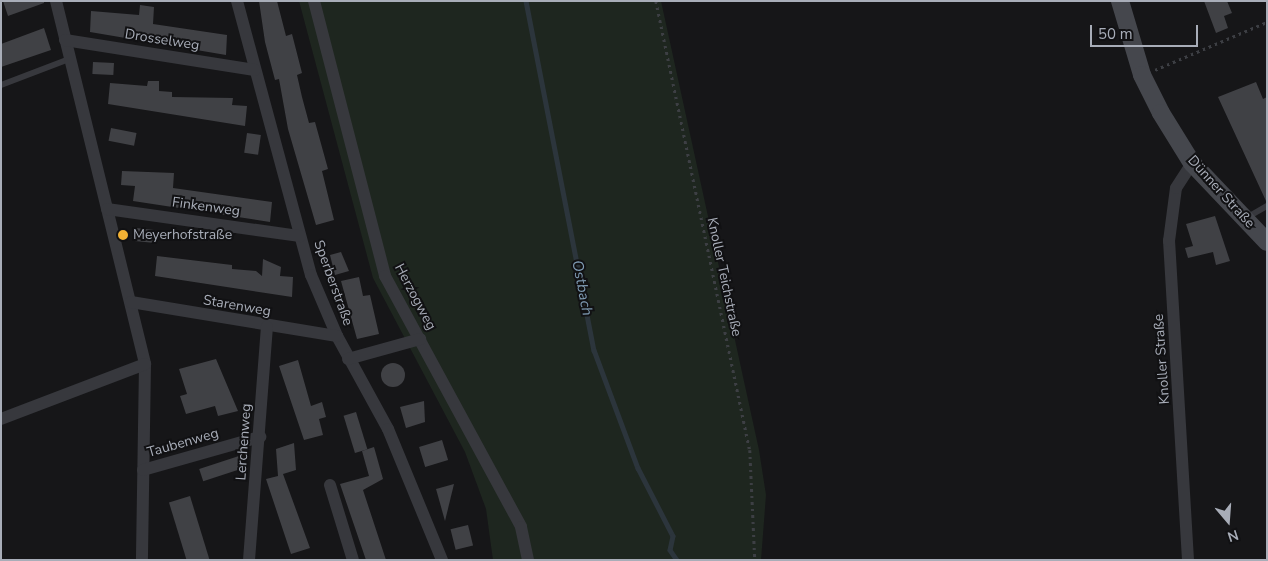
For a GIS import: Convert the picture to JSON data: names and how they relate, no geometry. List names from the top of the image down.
{
  "streets": {
    "street": [
      "Drosselweg",
      "Dünner Straße",
      "Finkenweg",
      "Sperberstraße",
      "Herzogweg",
      "Starenweg",
      "Knoller Straße",
      "Lerchenweg",
      "Taubenweg"
    ],
    "path": ["Knoller Teichstraße"]
  },
  "crossings": [
    ["Drosselweg", "Sperberstraße"],
    ["Dünner Straße", "Knoller Straße"],
    ["Finkenweg", "Sperberstraße"],
    ["Sperberstraße", "Starenweg"],
    ["Starenweg", "Lerchenweg"],
    ["Lerchenweg", "Taubenweg"]
  ],
  "water": ["Ostbach"],
  "places": ["Meyerhofstraße"],
  "scale_bar": "50 m",
  "north": "bottom"
}
